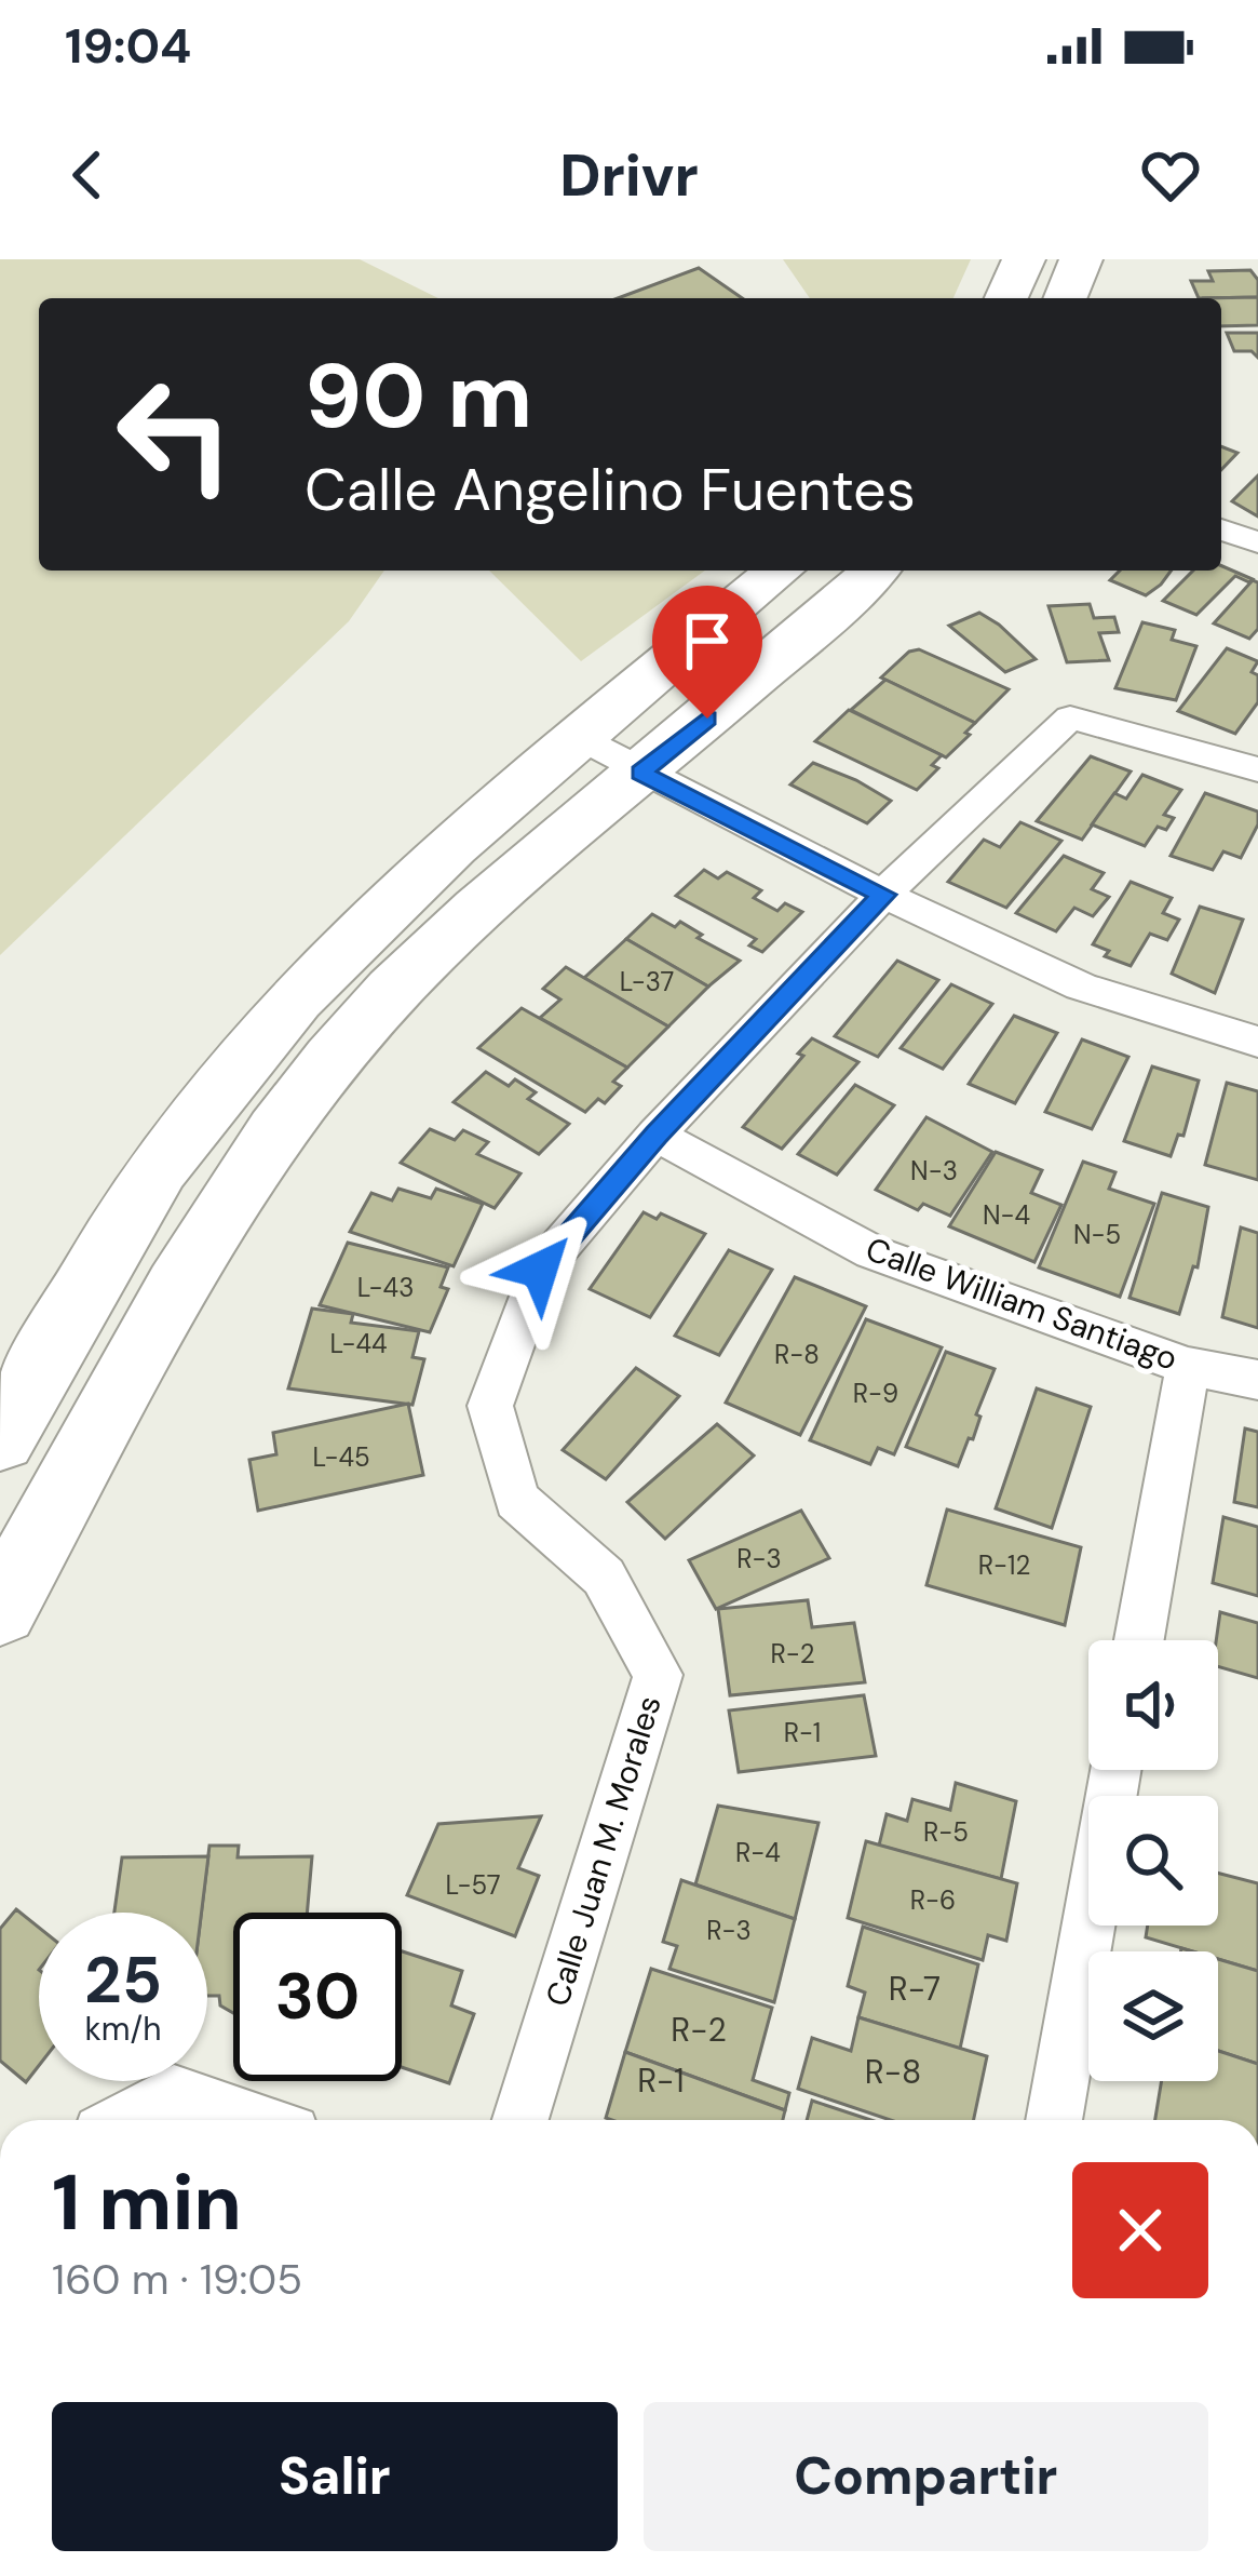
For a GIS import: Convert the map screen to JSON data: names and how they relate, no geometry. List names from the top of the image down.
{
  "streets": {
    "street": ["Calle William Santiago", "Calle Juan M. Morales"]
  },
  "crossings": [
    ["Calle William Santiago", "Calle Juan M. Morales"]
  ],
  "house_numbers": [
    "L-37",
    "N-3",
    "N-4",
    "N-5",
    "L-43",
    "L-44",
    "R-8",
    "R-9",
    "L-45",
    "R-3",
    "R-12",
    "R-2",
    "R-1",
    "R-5",
    "R-4",
    "L-57",
    "R-6",
    "R-3",
    "R-7",
    "R-2",
    "R-8",
    "R-1"
  ],
  "page": {
    "status": "19:04",
    "header": "Drivr",
    "turn": ["90 m", "Calle Angelino Fuentes"],
    "speed": "25 km/h",
    "limit": "30",
    "heading": ["1 min", "160 m · 19:05"],
    "buttons": ["Salir", "Compartir"]
  }
}
